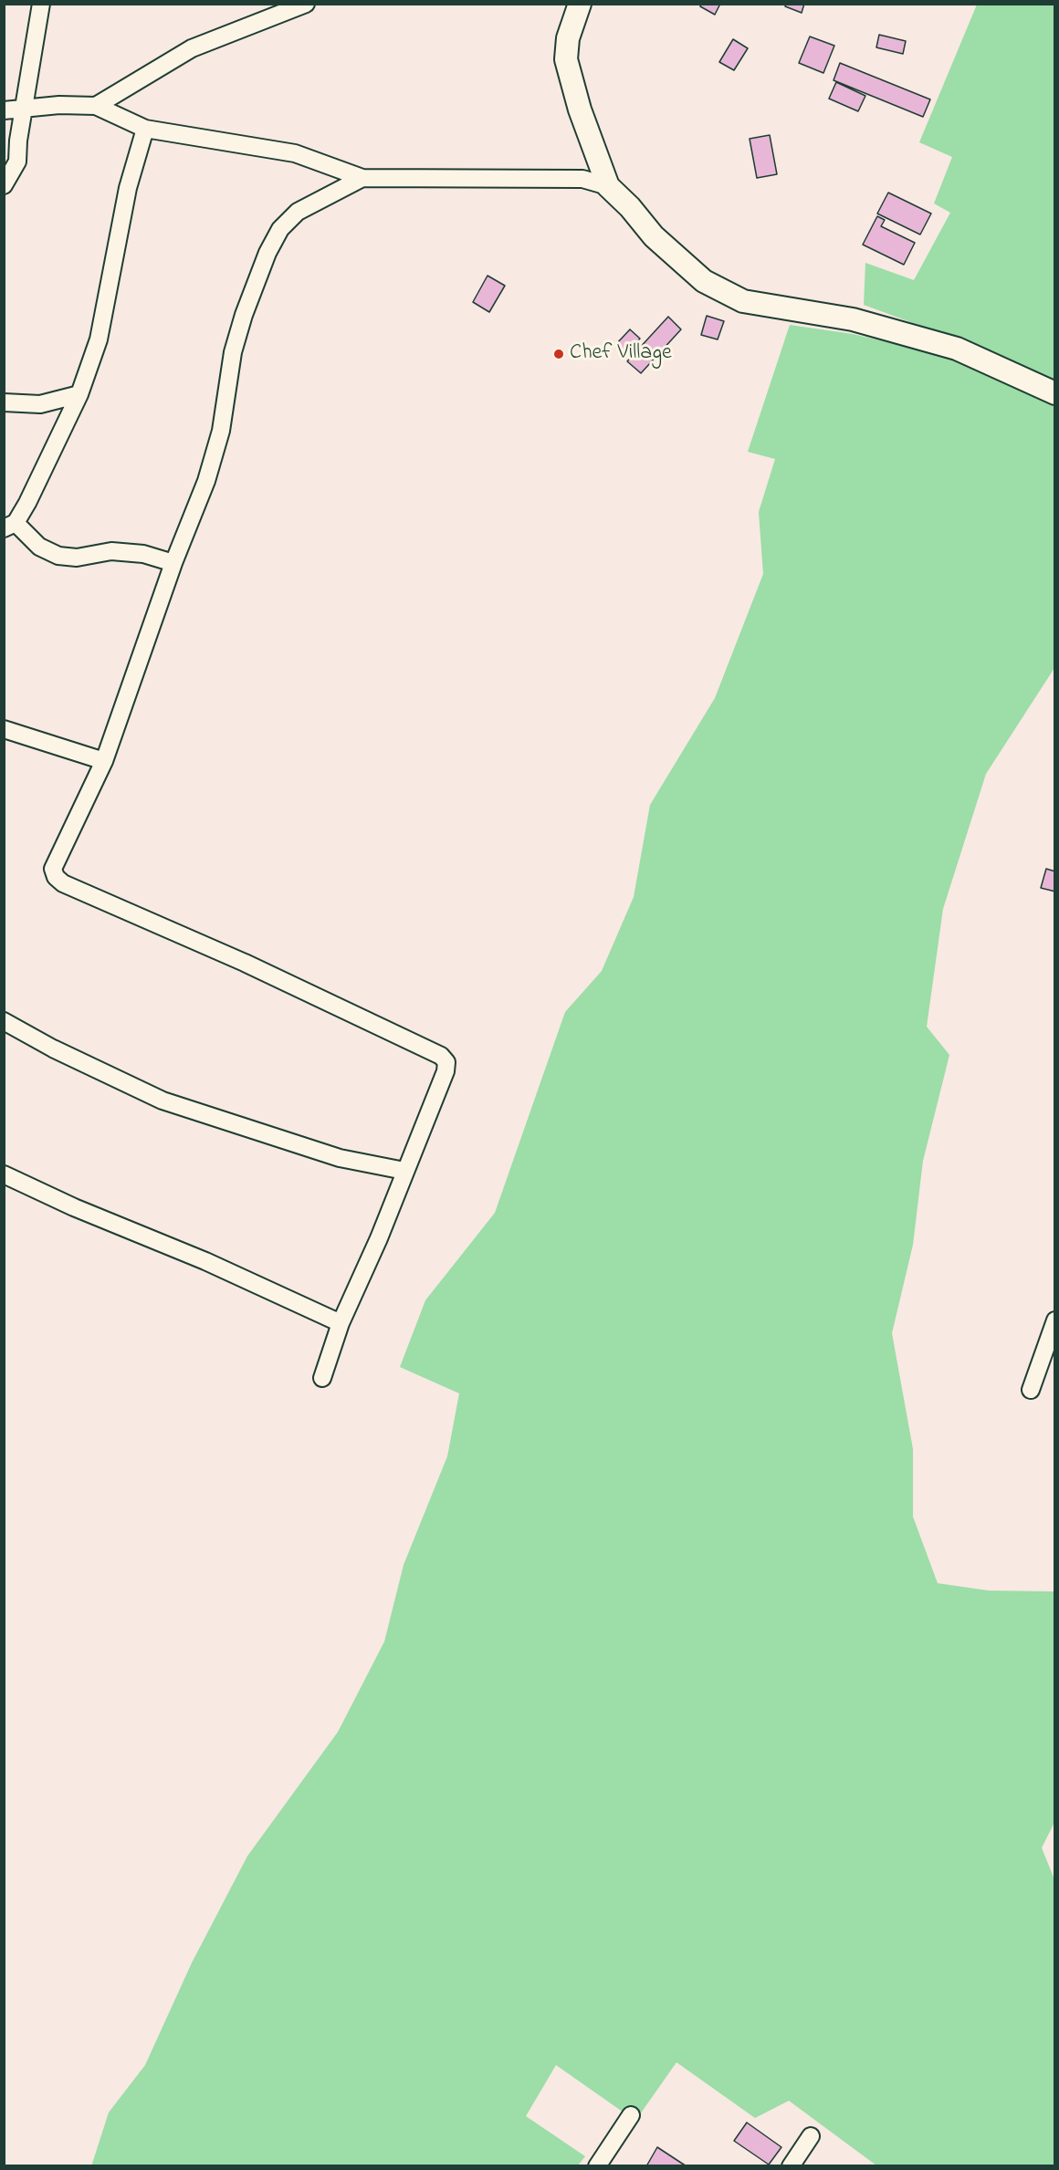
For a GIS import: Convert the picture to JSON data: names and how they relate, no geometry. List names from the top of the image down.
{
  "places": ["Chef Village"]
}
